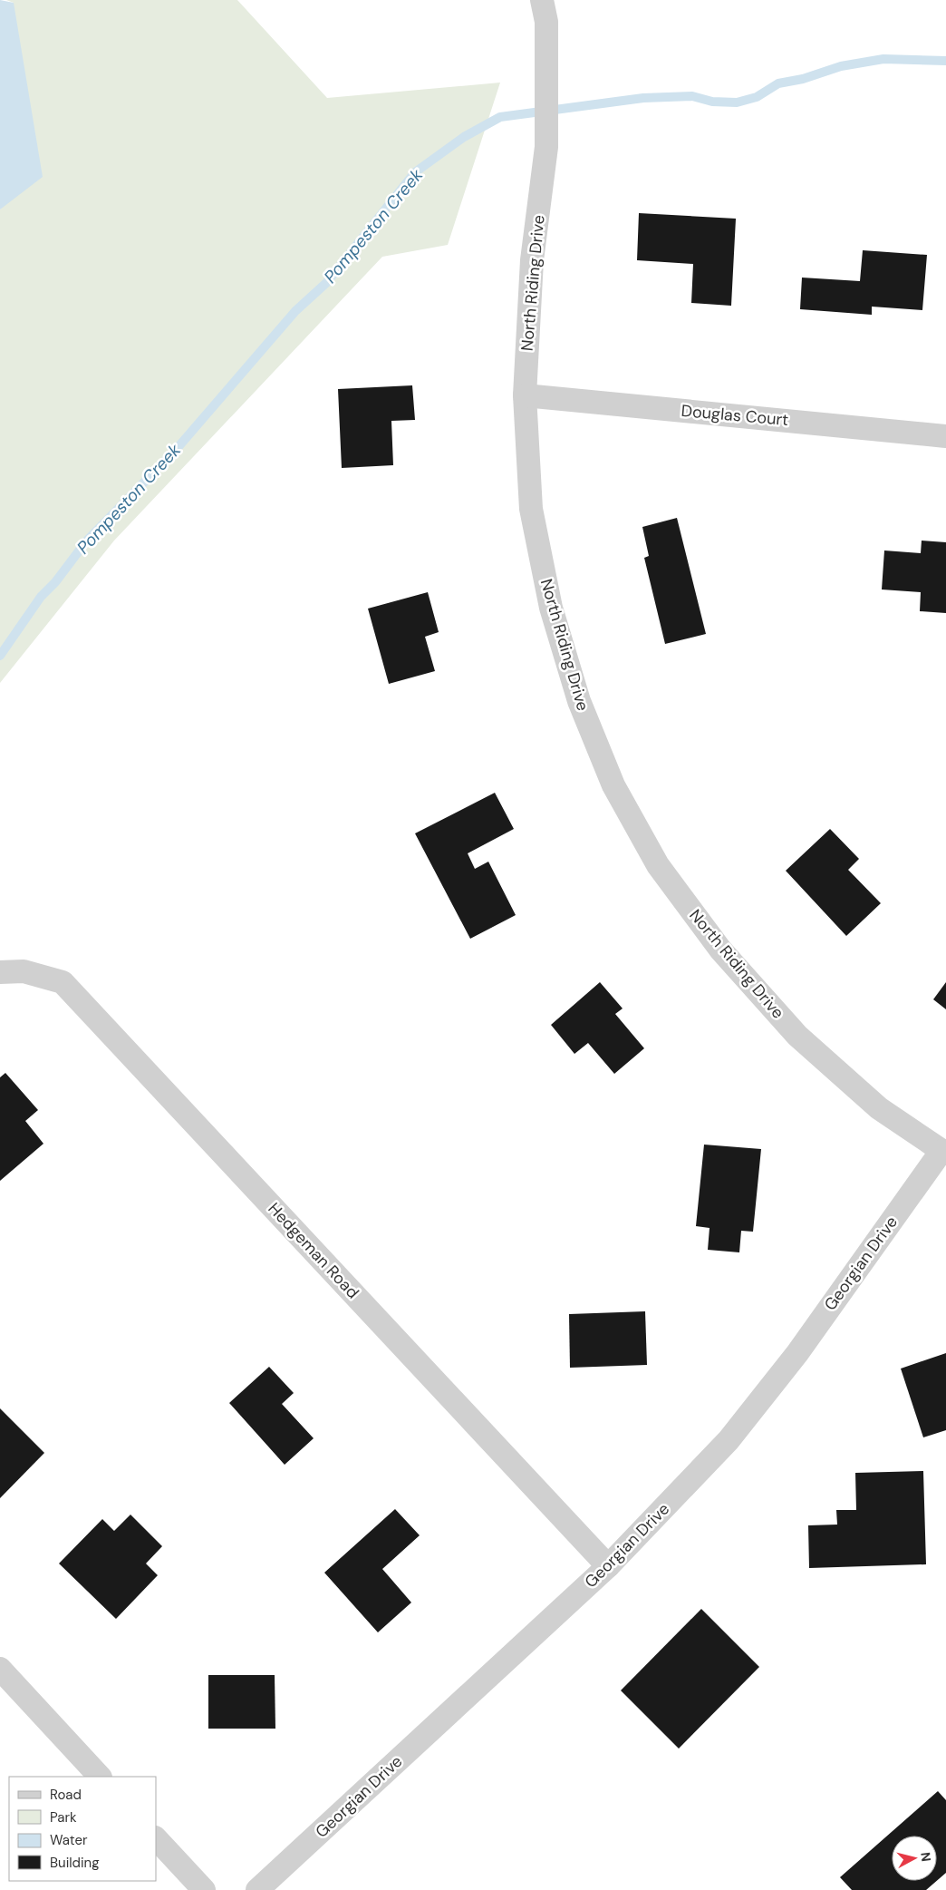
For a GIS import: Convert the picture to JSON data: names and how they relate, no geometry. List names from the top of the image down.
{
  "streets": {
    "street": [
      "North Riding Drive",
      "Douglas Court",
      "Hedgeman Road",
      "Georgian Drive"
    ]
  },
  "crossings": [
    ["North Riding Drive", "Douglas Court"],
    ["North Riding Drive", "Georgian Drive"],
    ["Hedgeman Road", "Georgian Drive"]
  ],
  "water": ["Pompeston Creek"],
  "legend": [
    "Road",
    "Park",
    "Water",
    "Building"
  ],
  "north": "right"
}
